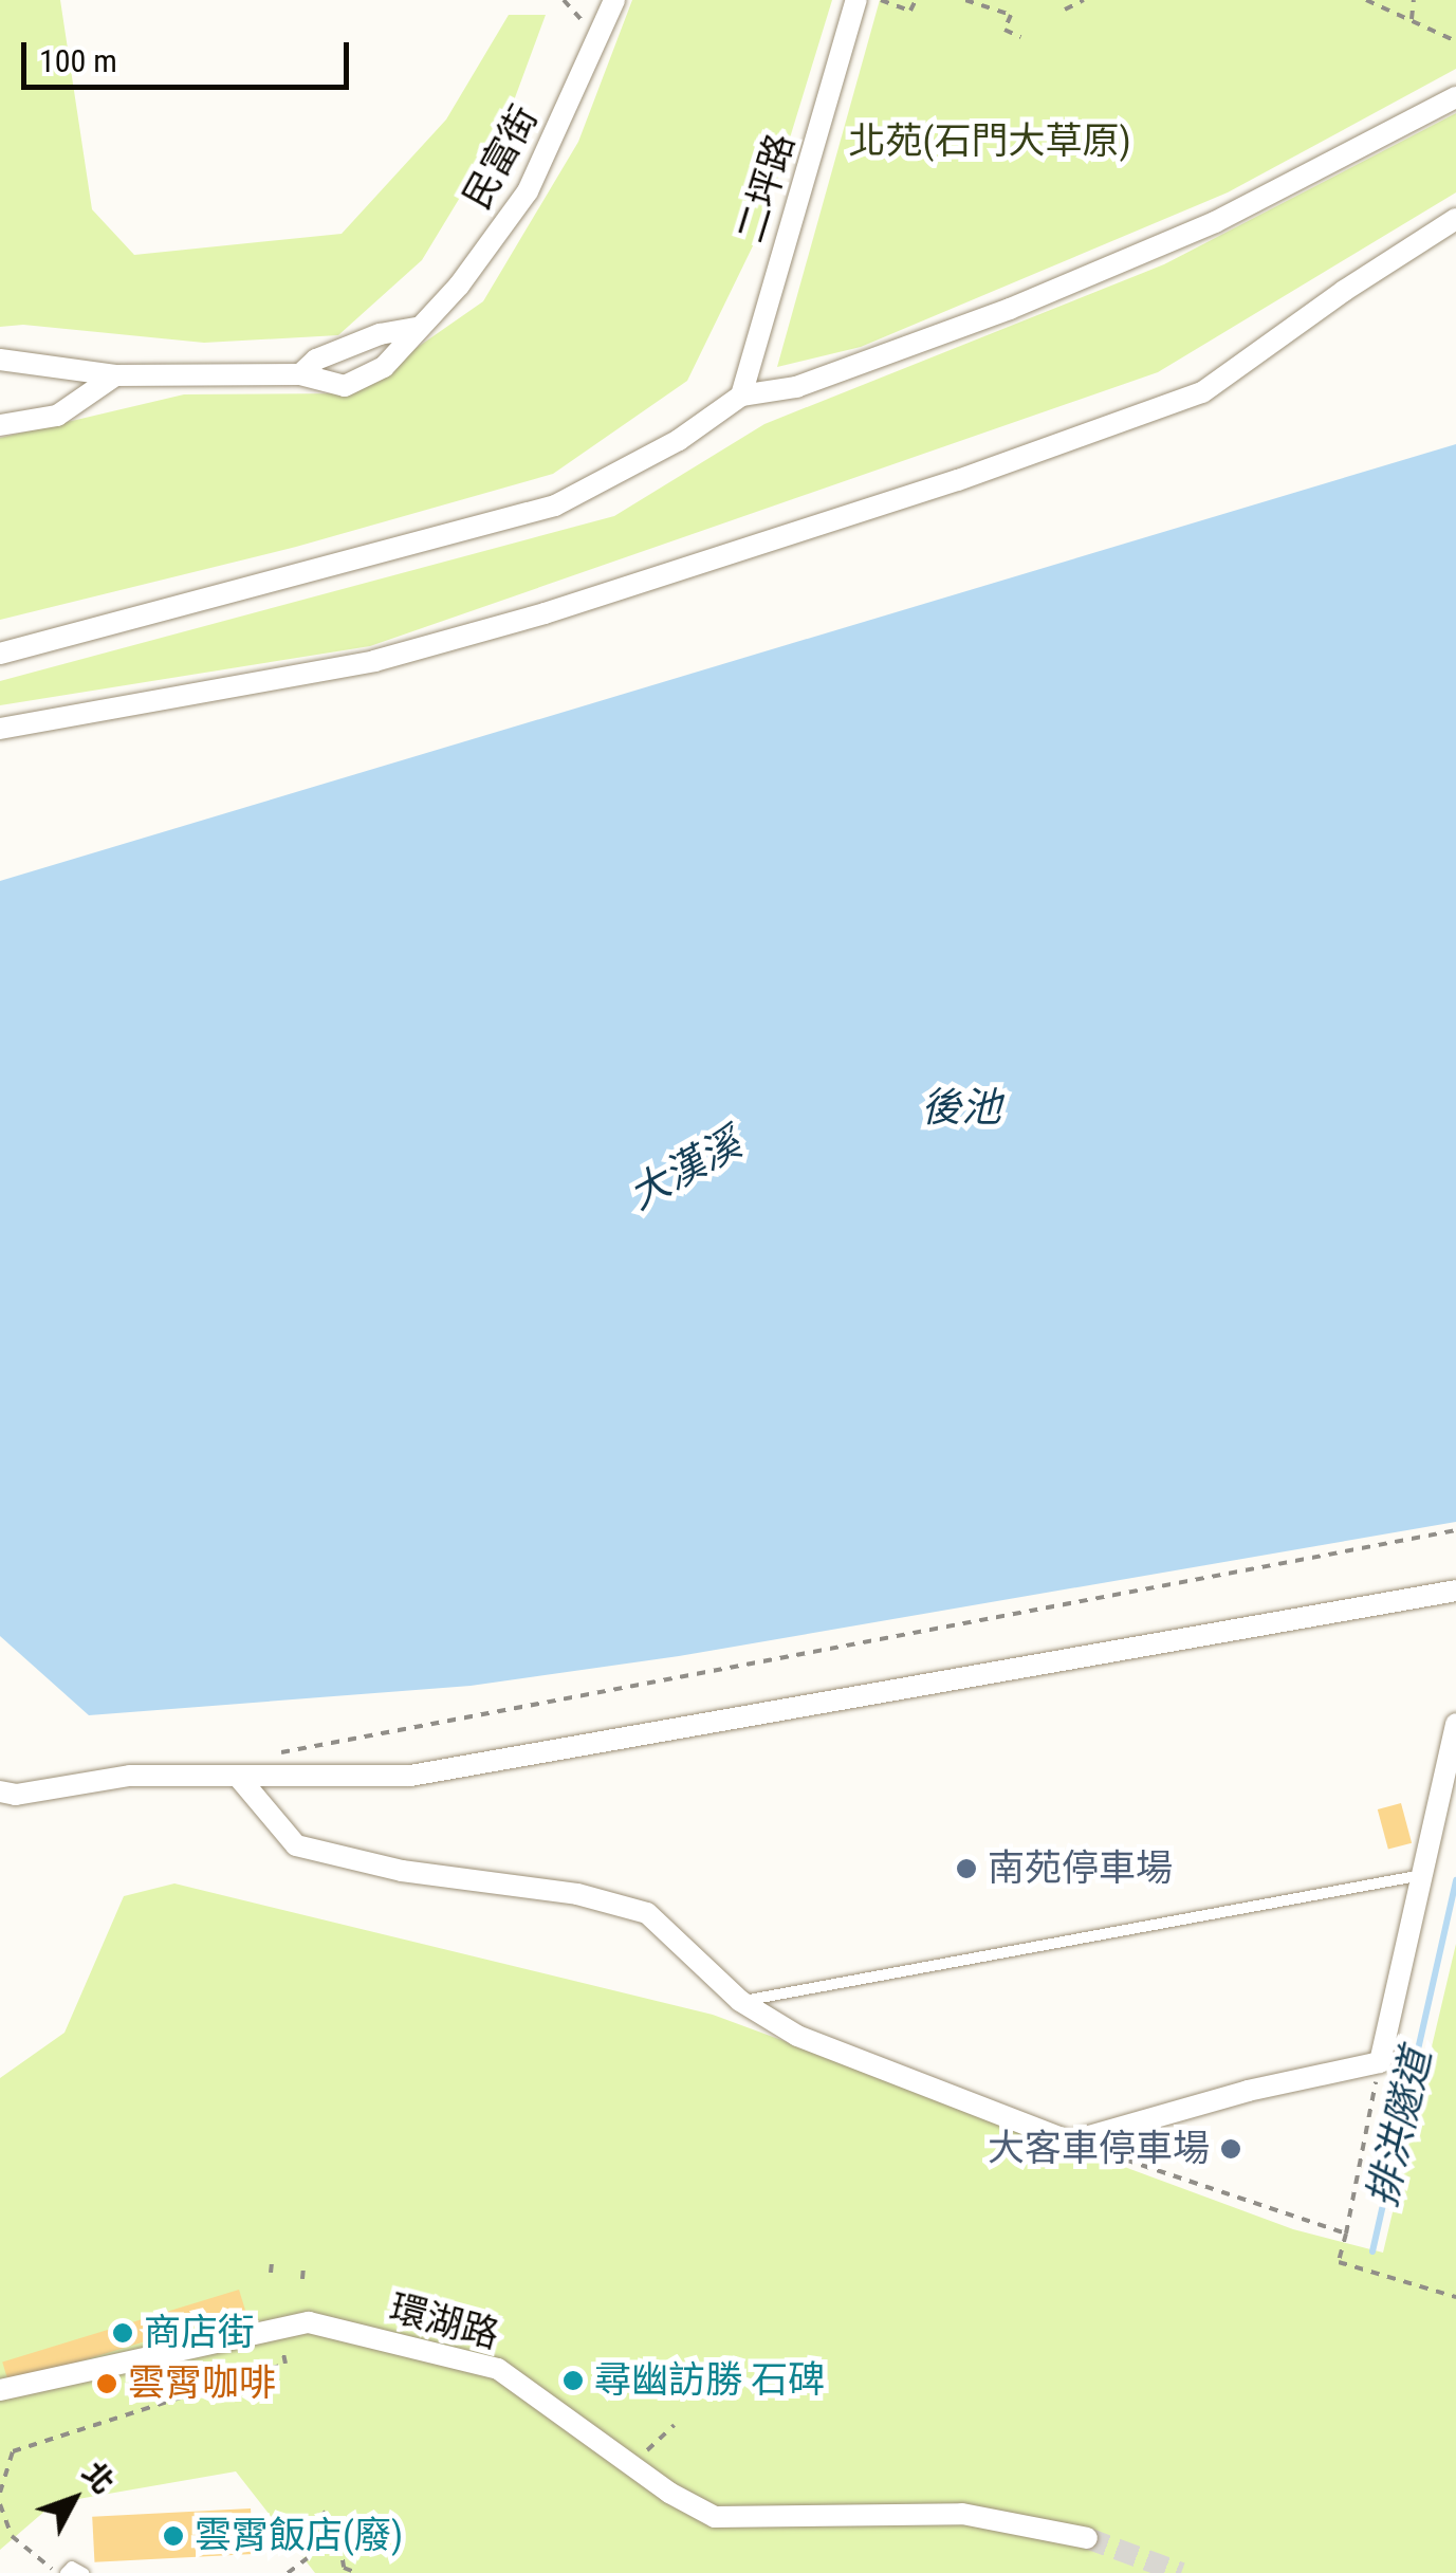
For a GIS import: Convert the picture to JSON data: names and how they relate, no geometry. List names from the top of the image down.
{
  "streets": {
    "street": ["民富街", "二坪路", "環湖路"]
  },
  "water": ["後池", "大漢溪", "排洪隧道"],
  "parks": ["北苑(石門大草原)"],
  "places": [
    "南苑停車場",
    "大客車停車場",
    "商店街",
    "尋幽訪勝 石碑",
    "雲霄咖啡",
    "雲霄飯店(廢)"
  ],
  "scale_bar": "100 m",
  "north": "top right"
}
